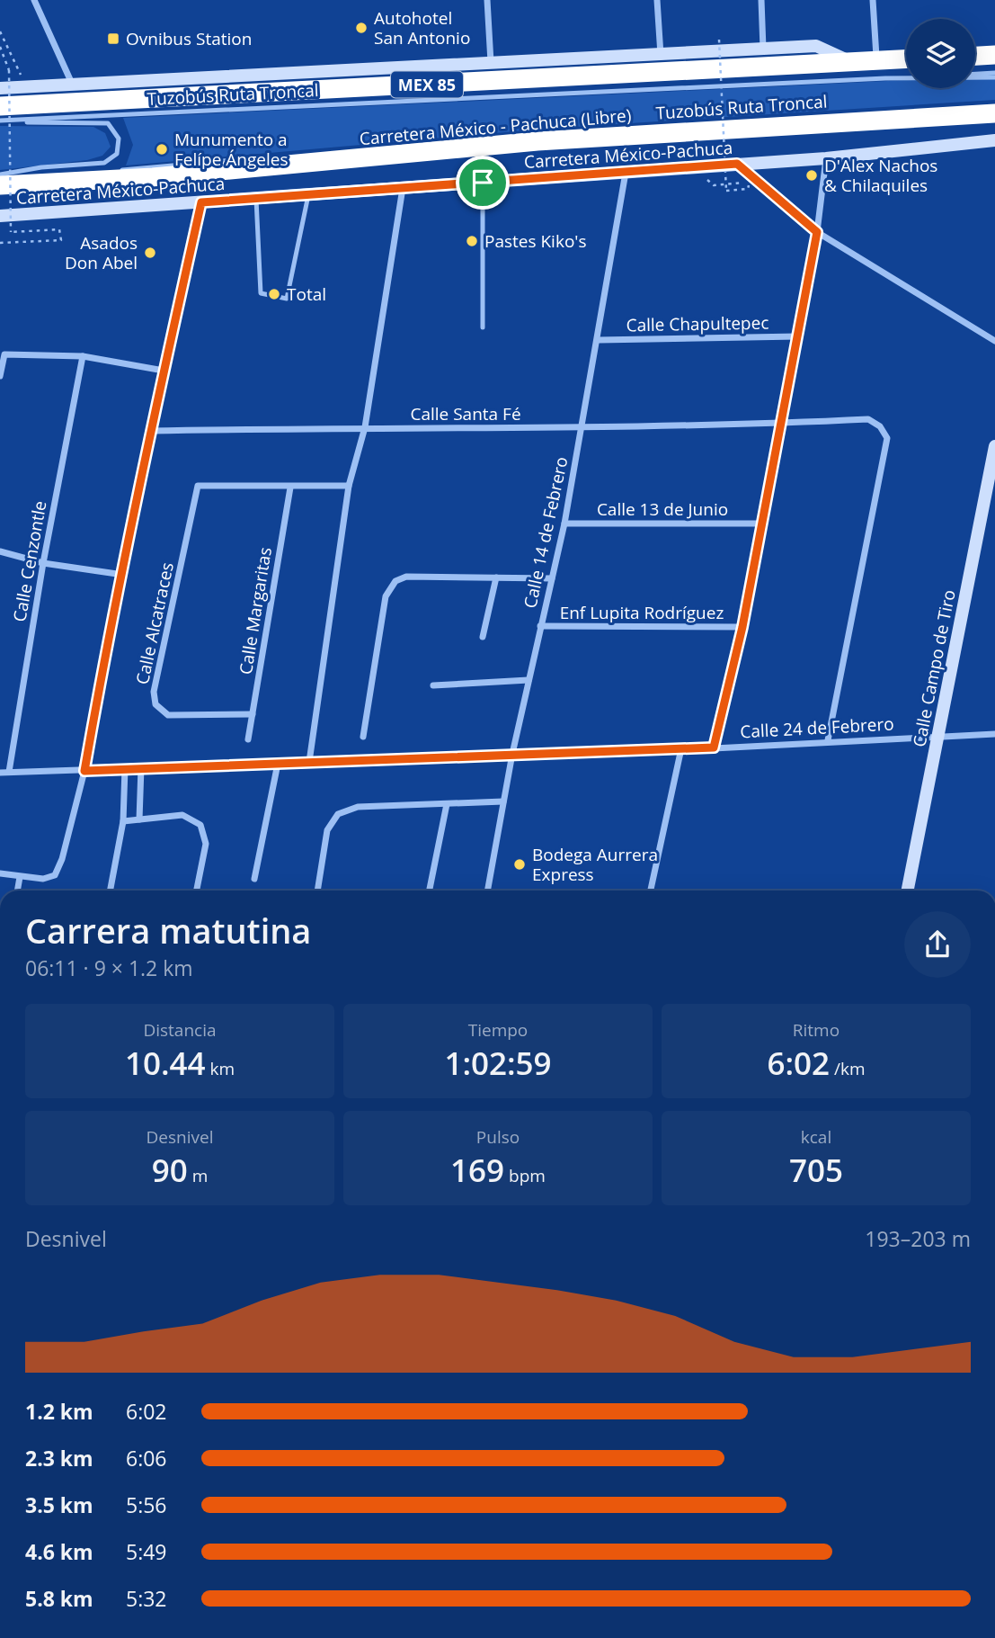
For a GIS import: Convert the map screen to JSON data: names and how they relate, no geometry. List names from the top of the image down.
{
  "streets": {
    "highway": ["MEX 85", "Carretera México - Pachuca (Libre)"],
    "street": [
      "Carretera México-Pachuca",
      "Calle Chapultepec",
      "Calle Santa Fé",
      "Calle 13 de Junio",
      "Calle 14 de Febrero",
      "Calle Cenzontle",
      "Calle Margaritas",
      "Enf Lupita Rodríguez",
      "Calle Alcatraces",
      "Calle Campo de Tiro",
      "Calle 24 de Febrero"
    ],
    "lane": ["Tuzobús Ruta Troncal"]
  },
  "crossings": [
    ["Carretera México-Pachuca", "Calle 14 de Febrero"],
    ["Calle Chapultepec", "Calle 14 de Febrero"],
    ["Calle Santa Fé", "Calle 14 de Febrero"],
    ["Calle Santa Fé", "Calle 24 de Febrero"],
    ["Calle 13 de Junio", "Calle 14 de Febrero"],
    ["Calle 14 de Febrero", "Enf Lupita Rodríguez"],
    ["Calle 14 de Febrero", "Calle 24 de Febrero"],
    ["Calle Cenzontle", "Calle 24 de Febrero"],
    ["Calle Margaritas", "Calle Alcatraces"],
    ["Calle Campo de Tiro", "Calle 24 de Febrero"]
  ],
  "places": {
    "other": [
      "Autohotel San Antonio",
      "Munumento a Felípe Ángeles",
      "D'Alex Nachos & Chilaquiles",
      "Pastes Kiko's",
      "Asados Don Abel",
      "Total",
      "Bodega Aurrera Express"
    ],
    "transit": ["Ovnibus Station"]
  },
  "page": {
    "heading": ["Carrera matutina", "06:11 · 9 × 1.2 km"],
    "stats": [
      ["Distancia", "10.44 km"],
      ["Tiempo", "1:02:59"],
      ["Ritmo", "6:02 /km"],
      ["Desnivel", "90 m"],
      ["Pulso", "169 bpm"],
      ["kcal", "705"]
    ],
    "chart": ["Desnivel", "193–203 m"],
    "list": [
      {
        "name": "1.2 km",
        "note": "6:02"
      },
      {
        "name": "2.3 km",
        "note": "6:06"
      },
      {
        "name": "3.5 km",
        "note": "5:56"
      },
      {
        "name": "4.6 km",
        "note": "5:49"
      },
      {
        "name": "5.8 km",
        "note": "5:32"
      }
    ]
  }
}
